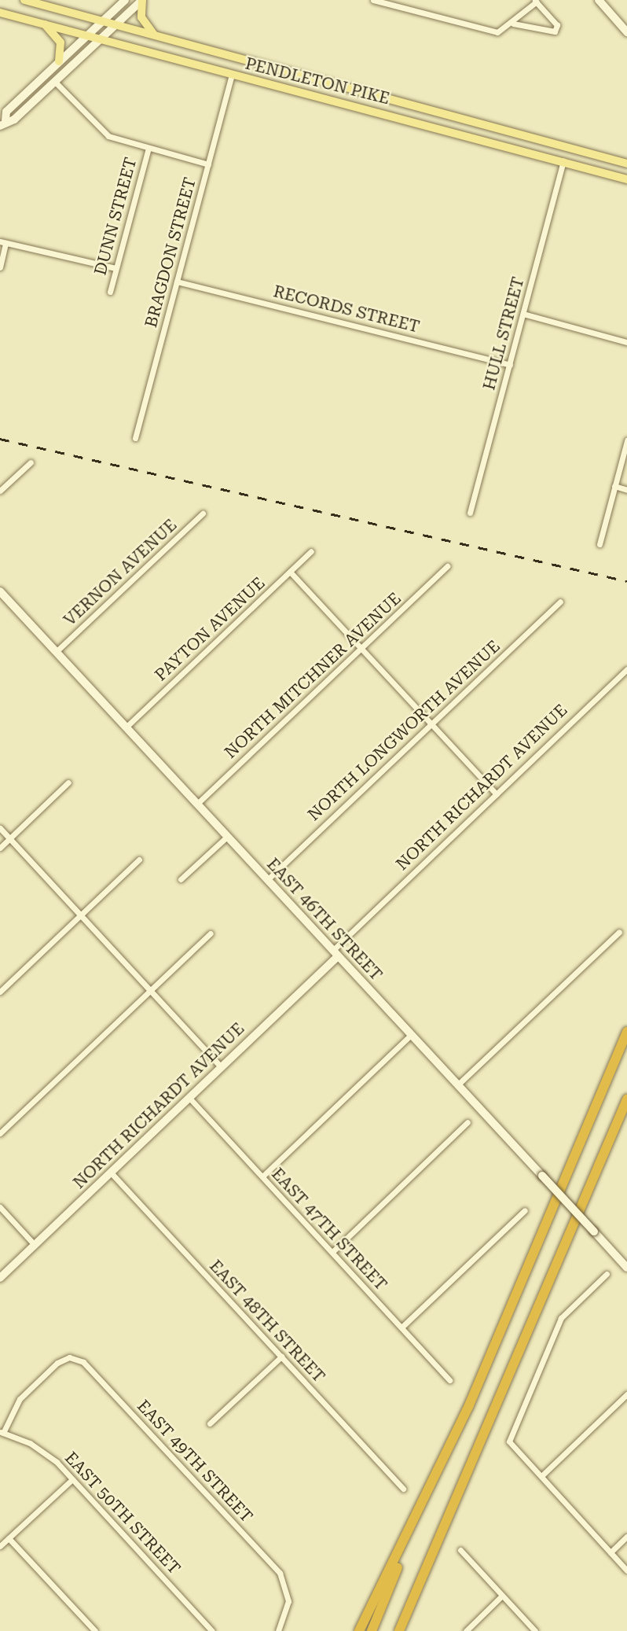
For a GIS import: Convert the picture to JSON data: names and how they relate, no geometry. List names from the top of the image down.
{
  "streets": {
    "main road": ["PENDLETON PIKE"],
    "street": [
      "DUNN STREET",
      "BRAGDON STREET",
      "RECORDS STREET",
      "HULL STREET",
      "VERNON AVENUE",
      "PAYTON AVENUE",
      "NORTH MITCHNER AVENUE",
      "NORTH LONGWORTH AVENUE",
      "NORTH RICHARDT AVENUE",
      "EAST 46TH STREET",
      "EAST 47TH STREET",
      "EAST 48TH STREET",
      "EAST 49TH STREET",
      "EAST 50TH STREET"
    ]
  },
  "crossings": [
    ["PENDLETON PIKE", "BRAGDON STREET"],
    ["PENDLETON PIKE", "HULL STREET"],
    ["BRAGDON STREET", "RECORDS STREET"],
    ["RECORDS STREET", "HULL STREET"],
    ["VERNON AVENUE", "EAST 46TH STREET"],
    ["PAYTON AVENUE", "EAST 46TH STREET"],
    ["NORTH MITCHNER AVENUE", "EAST 46TH STREET"],
    ["NORTH LONGWORTH AVENUE", "EAST 46TH STREET"],
    ["NORTH RICHARDT AVENUE", "EAST 46TH STREET"],
    ["NORTH RICHARDT AVENUE", "EAST 47TH STREET"],
    ["NORTH RICHARDT AVENUE", "EAST 48TH STREET"],
    ["EAST 49TH STREET", "EAST 50TH STREET"]
  ]
}
